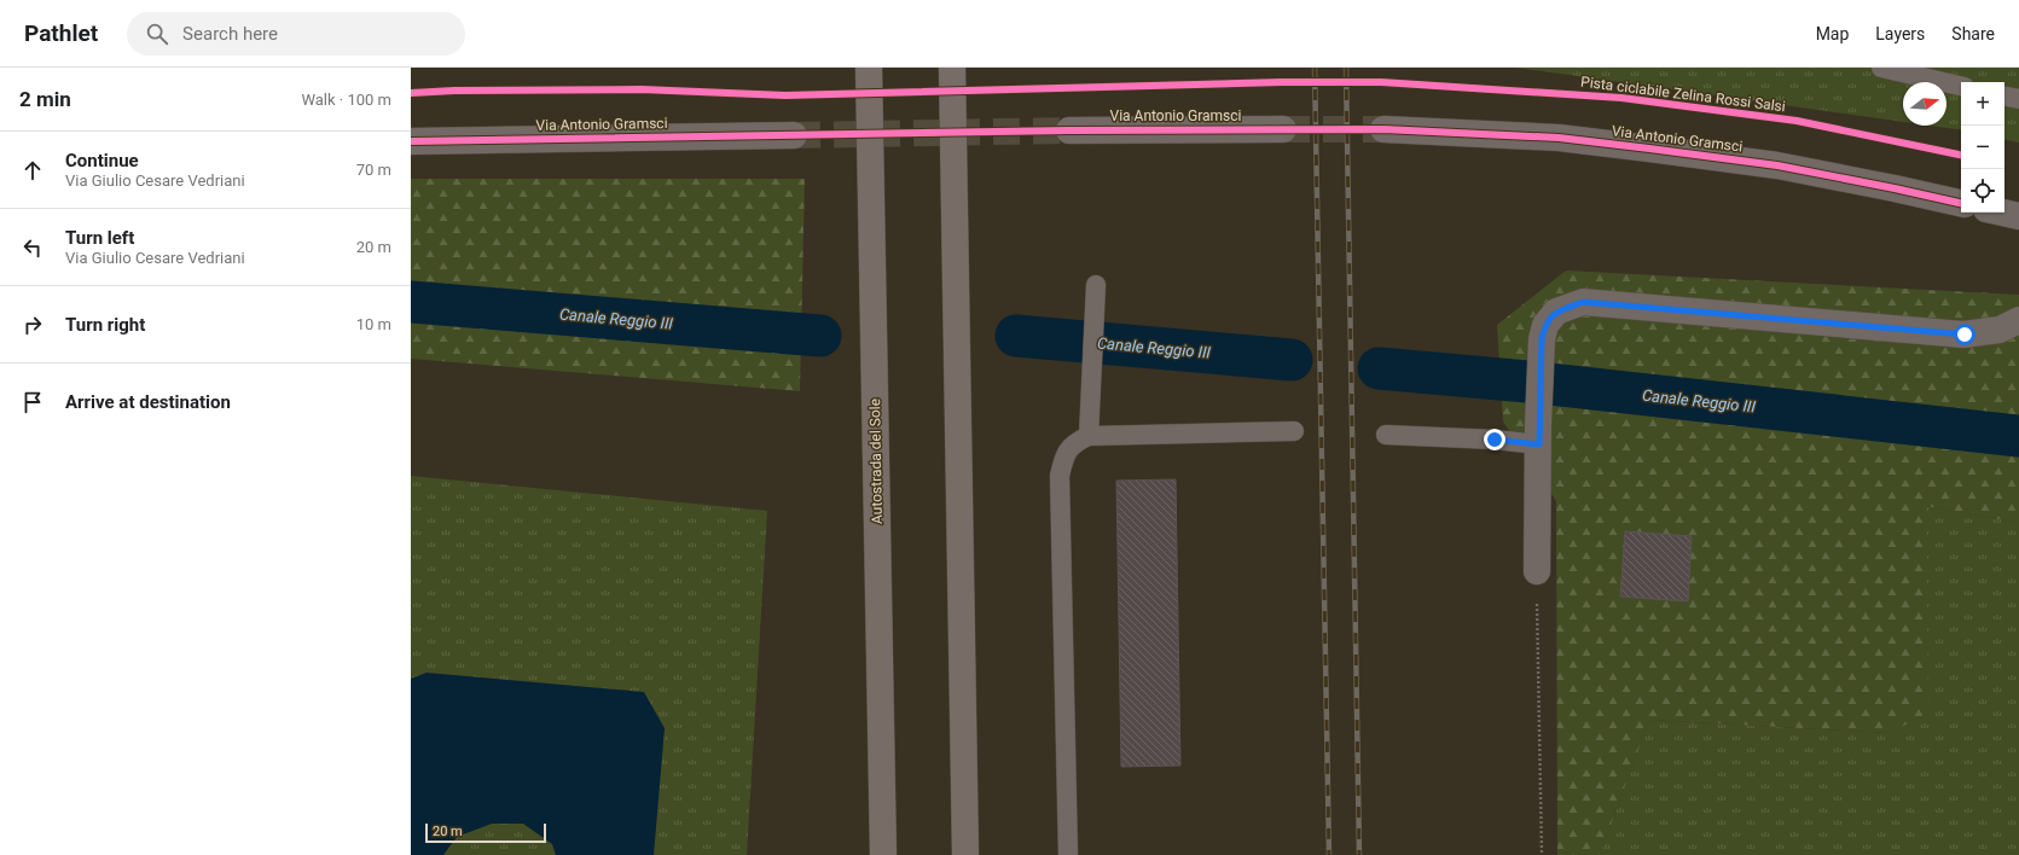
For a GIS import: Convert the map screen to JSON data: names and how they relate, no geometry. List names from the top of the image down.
{
  "streets": {
    "highway": ["Autostrada del Sole"],
    "street": ["Via Antonio Gramsci"],
    "cycle path": ["Pista ciclabile Zelina Rossi Salsi"]
  },
  "water": ["Canale Reggio III"],
  "scale_bar": "20 m",
  "north": "right",
  "page": {
    "header": "Pathlet",
    "search": "Search here",
    "nav": ["Map", "Layers", "Share"],
    "heading": ["2 min", "Walk · 100 m"],
    "map_buttons": ["+", "−"],
    "list": [
      ["Continue", "Via Giulio Cesare Vedriani", "70 m"],
      ["Turn left", "Via Giulio Cesare Vedriani", "20 m"],
      ["Turn right", "10 m"],
      "Arrive at destination"
    ],
    "scale": "20 m"
  }
}
